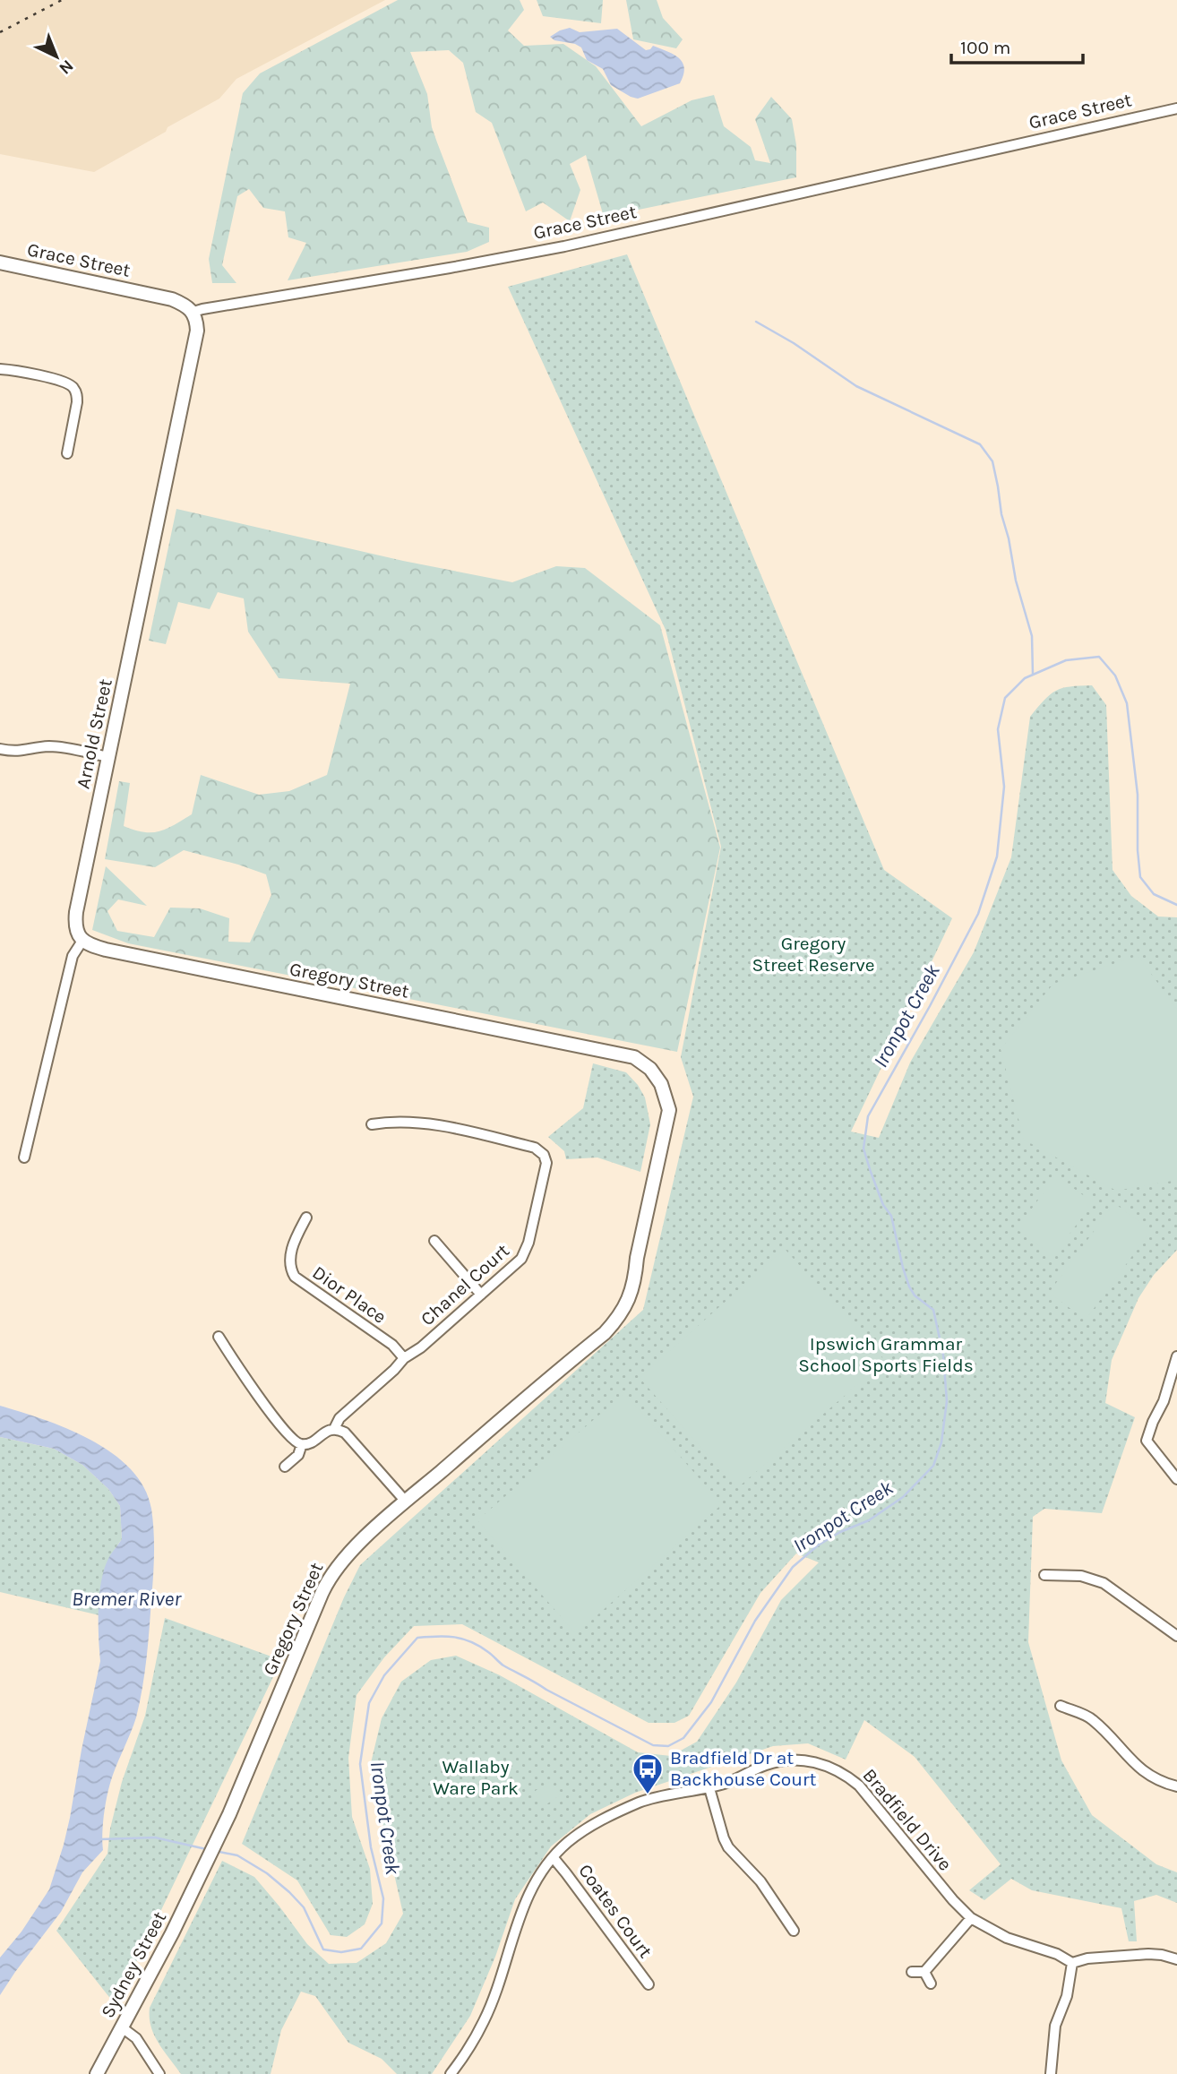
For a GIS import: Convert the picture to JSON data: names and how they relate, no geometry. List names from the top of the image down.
{
  "streets": {
    "main road": [
      "Grace Street",
      "Arnold Street",
      "Gregory Street",
      "Sydney Street"
    ],
    "street": [
      "Chanel Court",
      "Dior Place",
      "Bradfield Drive",
      "Coates Court"
    ]
  },
  "crossings": [
    ["Grace Street", "Arnold Street"],
    ["Arnold Street", "Gregory Street"],
    ["Gregory Street", "Sydney Street"],
    ["Chanel Court", "Dior Place"],
    ["Bradfield Drive", "Coates Court"]
  ],
  "water": ["Ironpot Creek", "Bremer River"],
  "parks": ["Gregory Street Reserve", "Ipswich Grammar School Sports Fields", "Wallaby Ware Park"],
  "places": {
    "bus stop": ["Bradfield Dr at Backhouse Court"]
  },
  "scale_bar": "100 m",
  "north": "bottom right"
}
